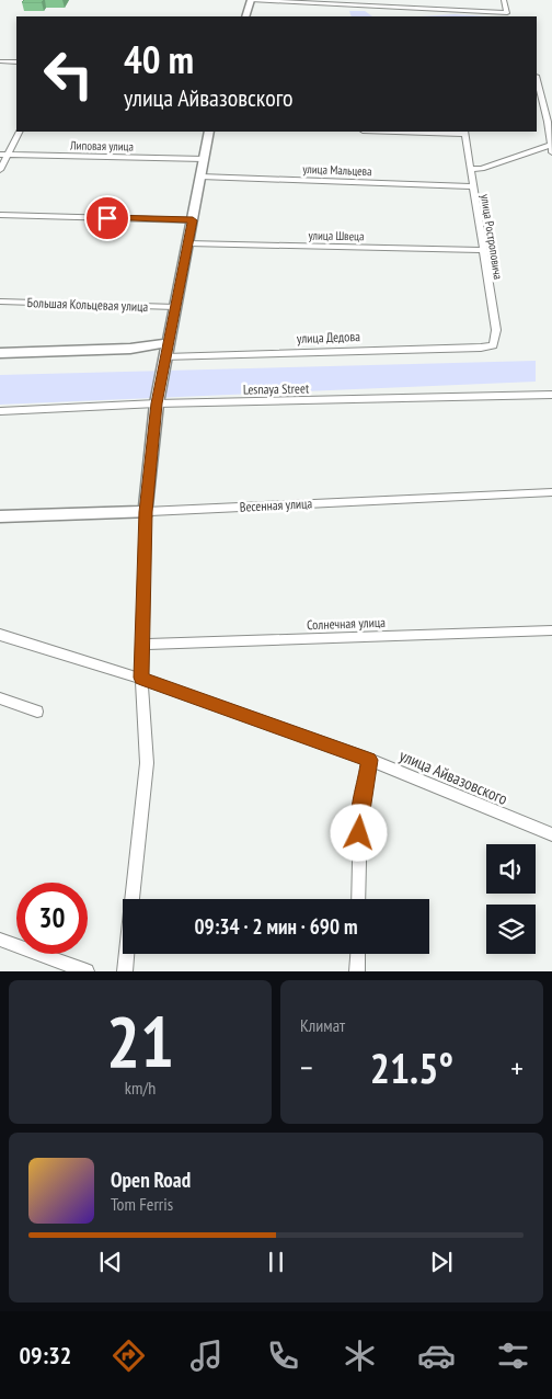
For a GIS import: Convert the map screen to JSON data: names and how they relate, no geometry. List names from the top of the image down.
{
  "streets": {
    "street": [
      "Липовая улица",
      "улица Мальцева",
      "улица Швеца",
      "улица Ростроповича",
      "Большая Кольцевая улица",
      "улица Дедова",
      "Lesnaya Street",
      "Весенная улица",
      "Солнечная улица",
      "улица Айвазовского"
    ]
  },
  "crossings": [
    ["улица Мальцева", "улица Ростроповича"],
    ["улица Швеца", "улица Ростроповича"],
    ["улица Ростроповича", "улица Дедова"]
  ],
  "page": {
    "turn": ["40 m", "улица Айвазовского"],
    "limit": "30",
    "trip": "09:34 · 2 мин · 690 m",
    "tile": [
      ["21", "km/h"],
      "Климат"
    ],
    "heat": ["−", "21.5°", "+"],
    "song": ["Open Road", "Tom Ferris"],
    "tabs": "09:32"
  }
}
